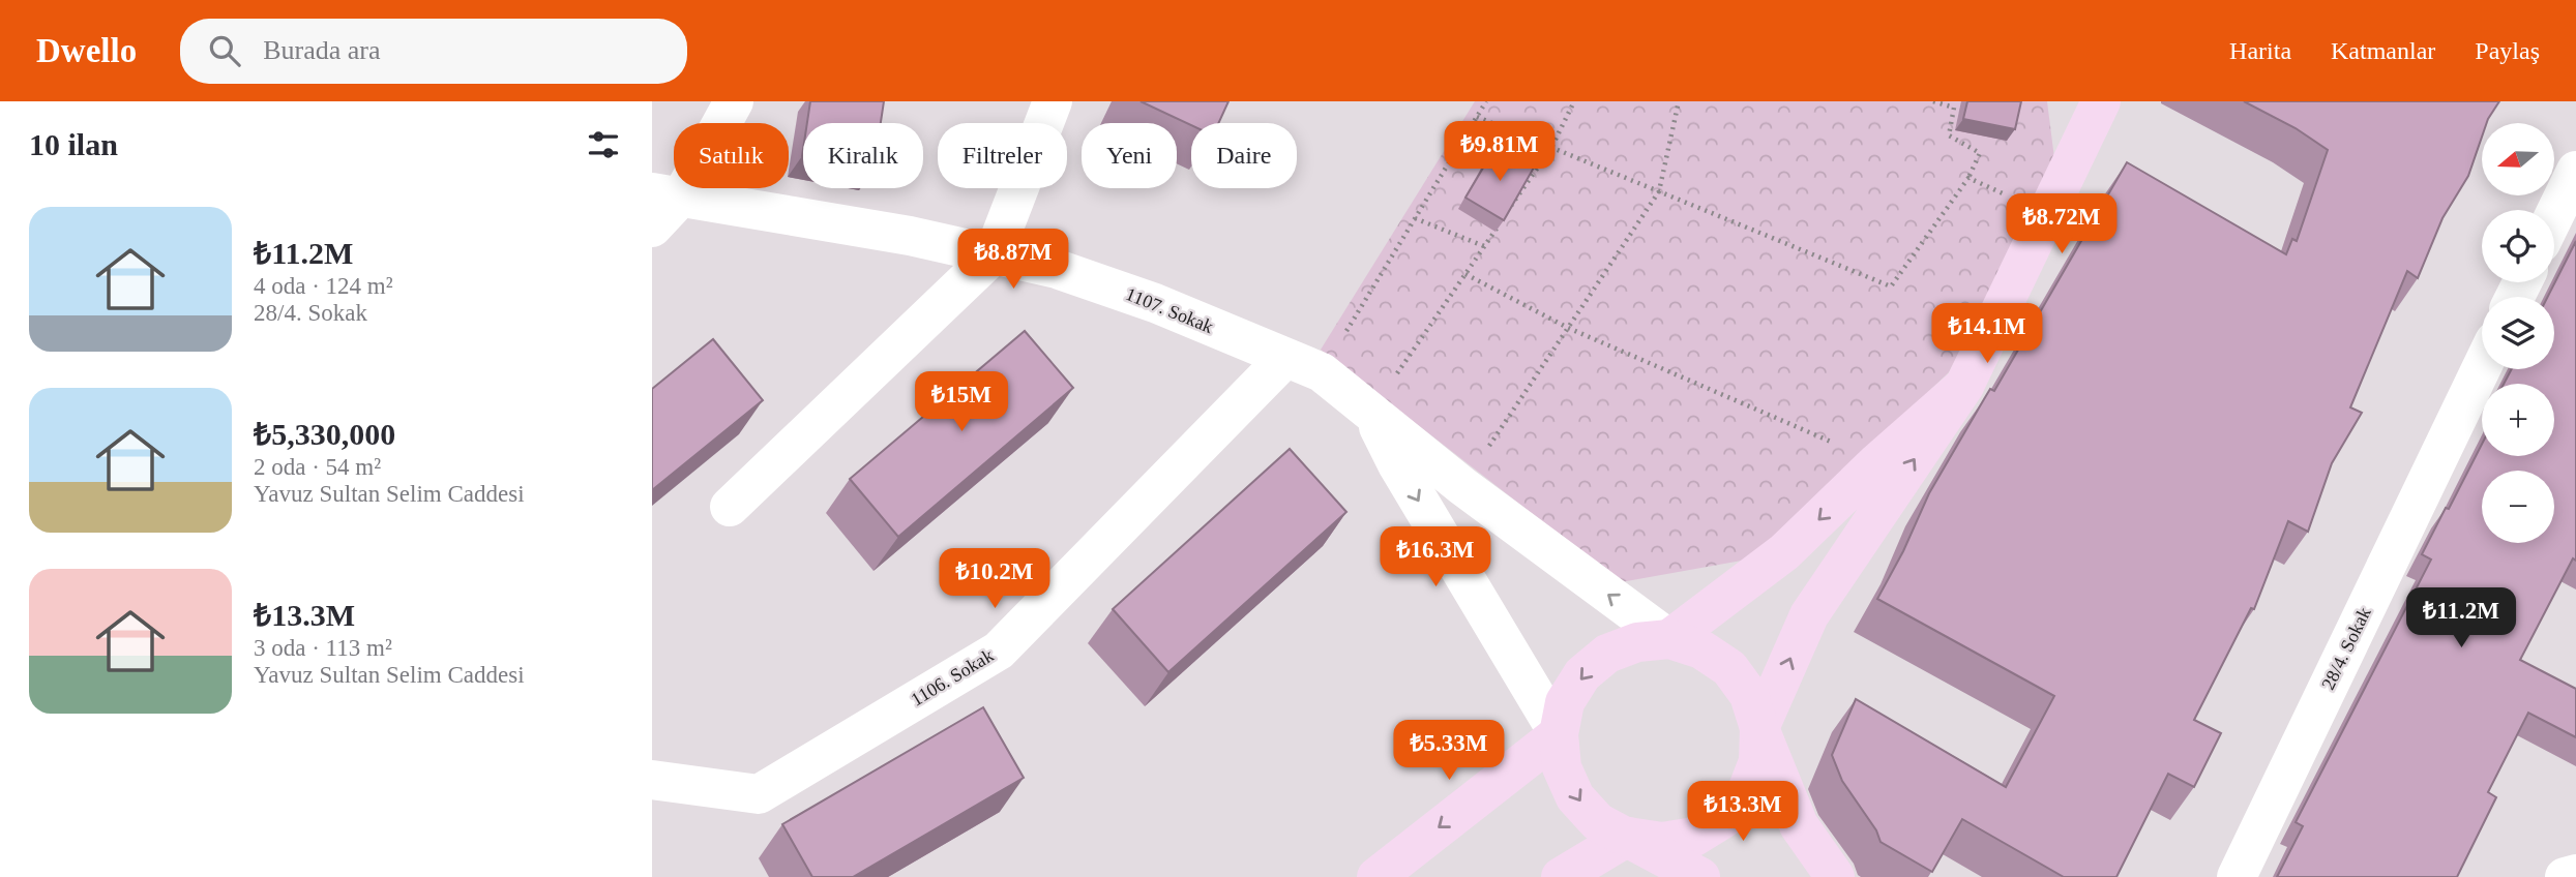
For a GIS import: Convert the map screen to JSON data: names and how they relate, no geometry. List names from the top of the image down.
{
  "streets": {
    "street": ["1107. Sokak", "28/4. Sokak", "1106. Sokak"]
  },
  "crossings": [
    ["1107. Sokak", "1106. Sokak"]
  ],
  "north": "left",
  "page": {
    "header": "Dwello",
    "search": "Burada ara",
    "nav": ["Harita", "Katmanlar", "Paylaş"],
    "heading": "10 ilan",
    "price": [
      "₺9.81M",
      "₺8.72M",
      "₺8.87M",
      "₺14.1M",
      "₺15M",
      "₺16.3M",
      "₺10.2M",
      "₺11.2M",
      "₺5.33M",
      "₺13.3M"
    ],
    "map_buttons": ["+", "−"],
    "chip": [
      "Satılık",
      "Kiralık",
      "Filtreler",
      "Yeni",
      "Daire"
    ],
    "list": [
      {
        "name": "₺11.2M",
        "note": "4 oda · 124 m² · 28/4. Sokak"
      },
      {
        "name": "₺5,330,000",
        "note": "2 oda · 54 m² · Yavuz Sultan Selim Caddesi"
      },
      {
        "name": "₺13.3M",
        "note": "3 oda · 113 m² · Yavuz Sultan Selim Caddesi"
      }
    ]
  }
}
